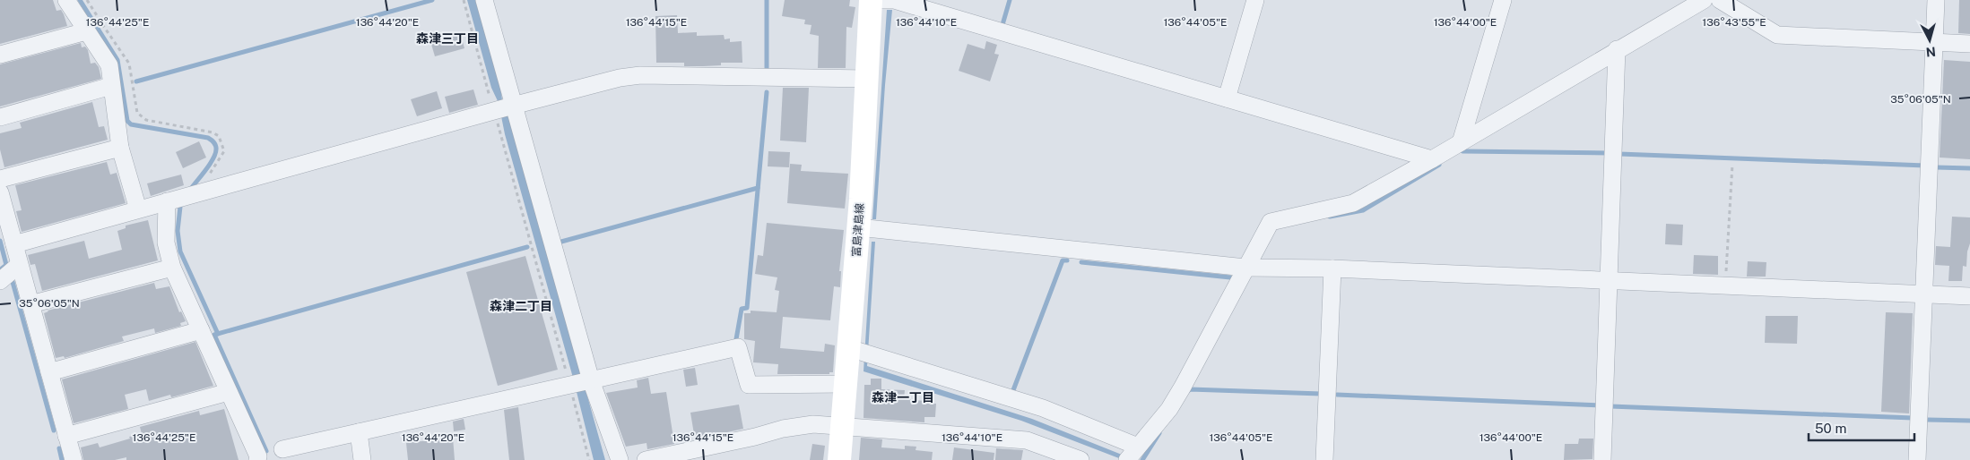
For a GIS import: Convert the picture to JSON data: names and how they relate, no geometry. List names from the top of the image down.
{
  "streets": {
    "main road": ["富島津島線"]
  },
  "districts": ["森津三丁目", "森津二丁目", "森津一丁目"],
  "scale_bar": "50 m",
  "north": "bottom",
  "coordinates": [
    "136°44'25\"E",
    "136°44'20\"E",
    "136°44'15\"E",
    "136°44'10\"E",
    "136°44'05\"E",
    "136°44'00\"E",
    "136°43'55\"E",
    "35°06'05\"N"
  ]
}
